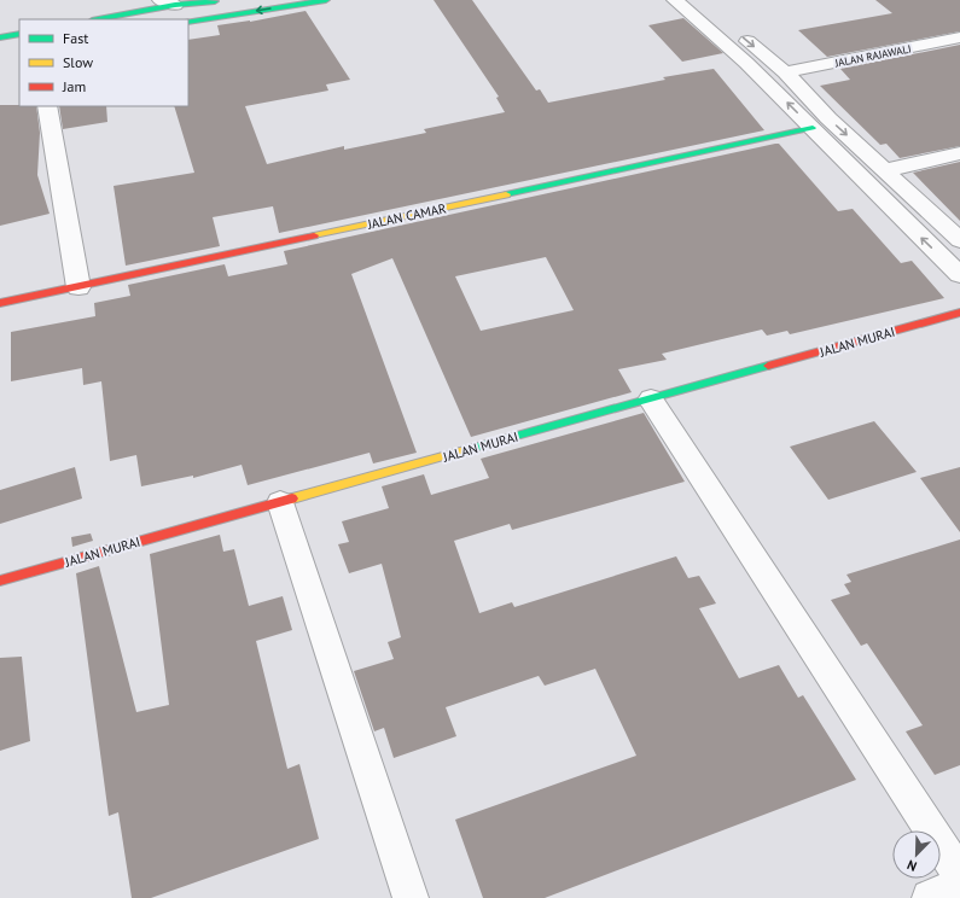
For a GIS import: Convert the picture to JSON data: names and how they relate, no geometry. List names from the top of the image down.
{
  "streets": {
    "street": ["JALAN RAJAWALI", "JALAN CAMAR", "JALAN MURAI"]
  },
  "legend": ["Fast", "Slow", "Jam"],
  "north": "bottom left"
}
